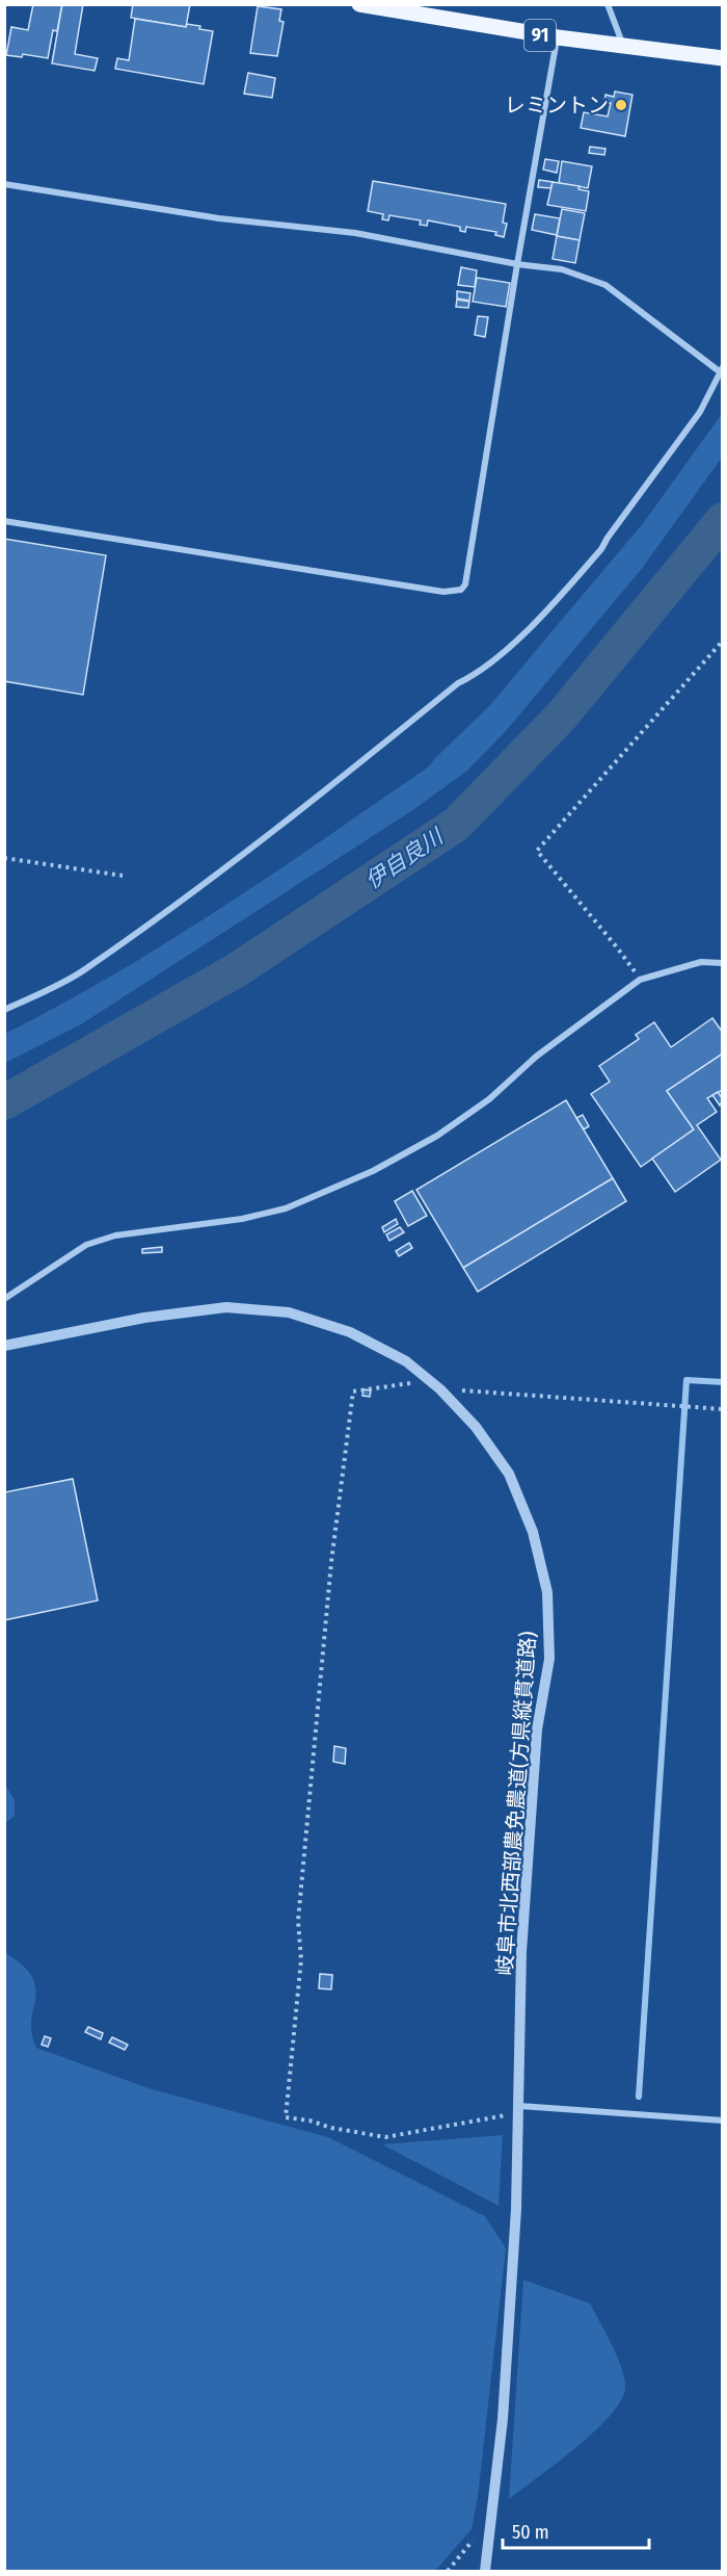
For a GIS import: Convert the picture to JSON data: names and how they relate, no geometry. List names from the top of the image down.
{
  "streets": {
    "main road": ["91"],
    "street": ["岐阜市北西部農免農道(方県縦貫道路)"]
  },
  "water": ["伊自良川"],
  "places": ["レミントン"],
  "scale_bar": "50 m"
}
